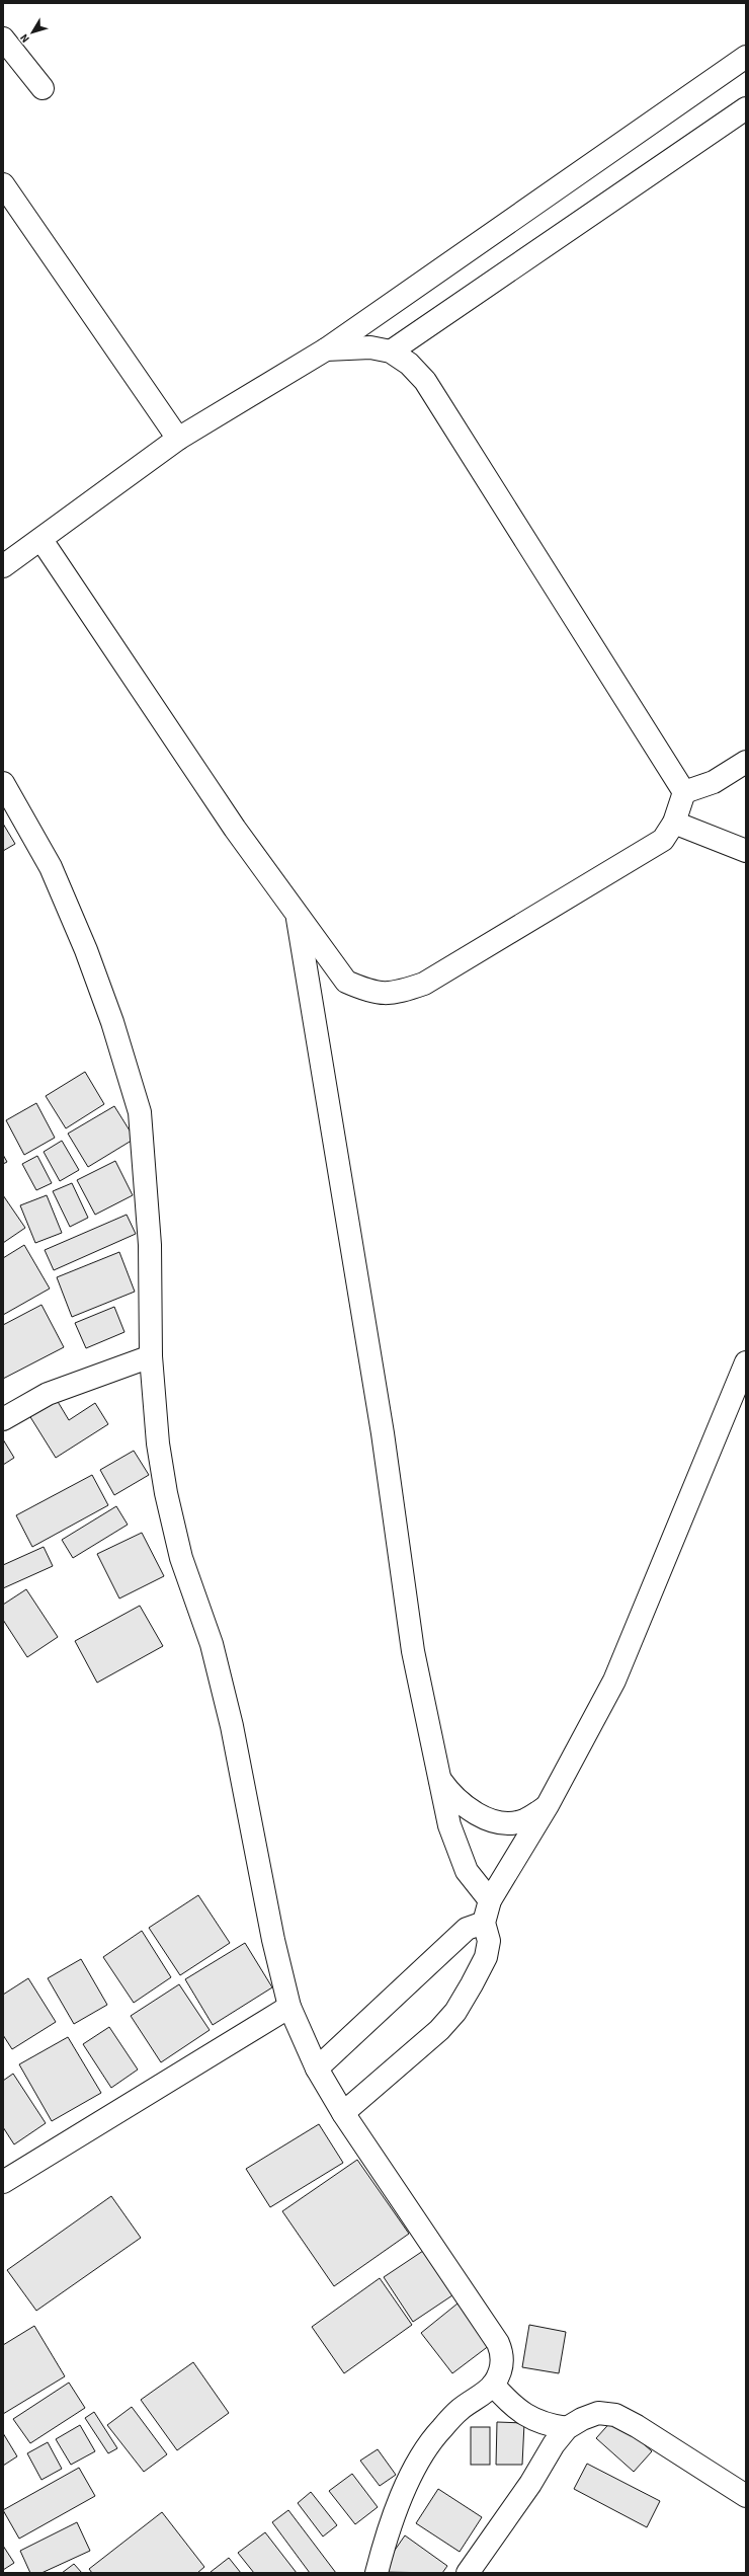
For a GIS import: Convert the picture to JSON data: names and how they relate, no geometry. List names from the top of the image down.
{
  "north": "bottom left"
}
